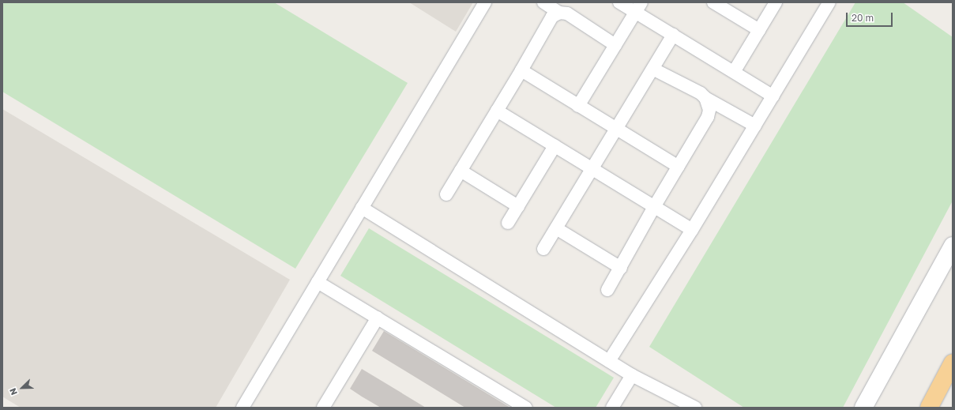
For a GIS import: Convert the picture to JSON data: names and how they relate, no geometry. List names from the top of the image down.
{
  "scale_bar": "20 m",
  "north": "bottom left"
}
